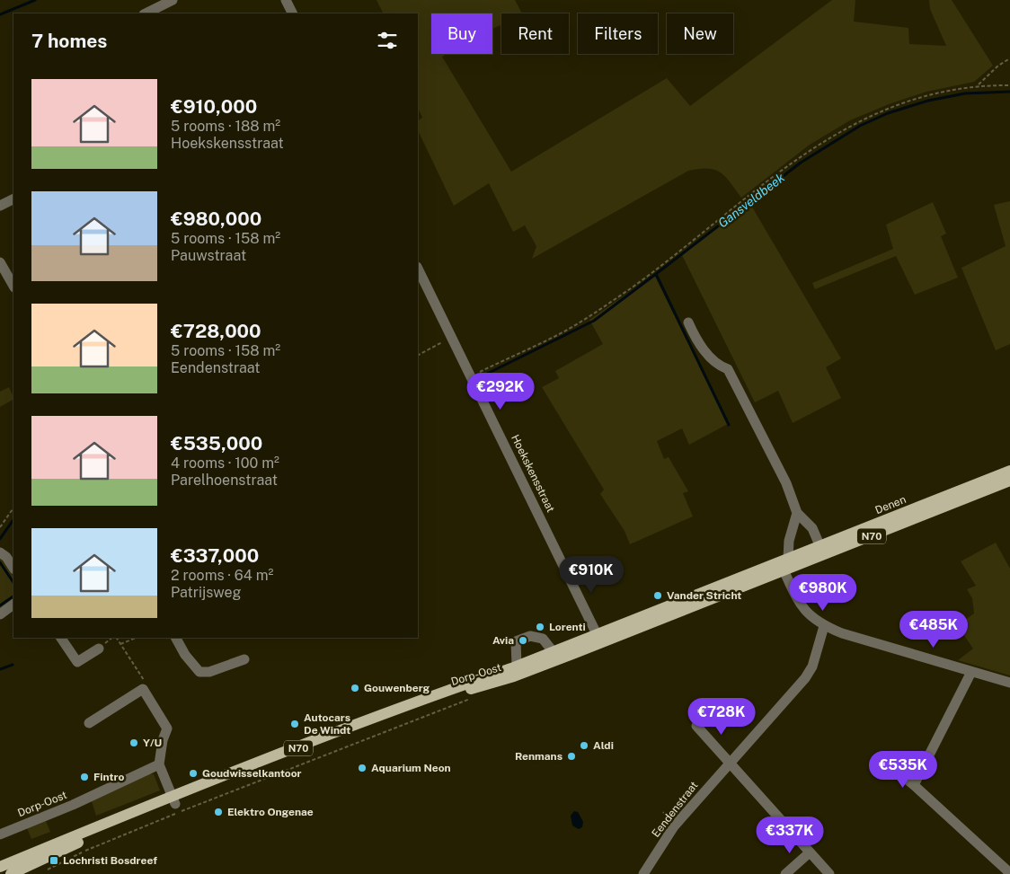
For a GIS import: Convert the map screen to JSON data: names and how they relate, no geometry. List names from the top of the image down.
{
  "streets": {
    "main road": ["Denen", "N70", "Dorp-Oost"],
    "street": ["Hoekskensstraat", "Eendenstraat"]
  },
  "crossings": [
    ["Hoekskensstraat", "Dorp-Oost"],
    ["Denen", "Dorp-Oost"]
  ],
  "water": ["Gansveldbeek"],
  "places": {
    "other": [
      "Vander Stricht",
      "Lorenti",
      "Avia",
      "Gouwenberg",
      "Autocars De Windt",
      "Y/U",
      "Aldi",
      "Renmans",
      "Aquarium Neon",
      "Goudwisselkantoor",
      "Fintro",
      "Elektro Ongenae"
    ],
    "transit": ["Lochristi Bosdreef"]
  },
  "page": {
    "chip": [
      "Buy",
      "Rent",
      "Filters",
      "New"
    ],
    "heading": "7 homes",
    "list": [
      {
        "name": "€910,000",
        "note": "5 rooms · 188 m² · Hoekskensstraat"
      },
      {
        "name": "€980,000",
        "note": "5 rooms · 158 m² · Pauwstraat"
      },
      {
        "name": "€728,000",
        "note": "5 rooms · 158 m² · Eendenstraat"
      },
      {
        "name": "€535,000",
        "note": "4 rooms · 100 m² · Parelhoenstraat"
      },
      {
        "name": "€337,000",
        "note": "2 rooms · 64 m² · Patrijsweg"
      }
    ],
    "price": [
      "€292K",
      "€910K",
      "€980K",
      "€485K",
      "€728K",
      "€535K",
      "€337K"
    ]
  }
}
